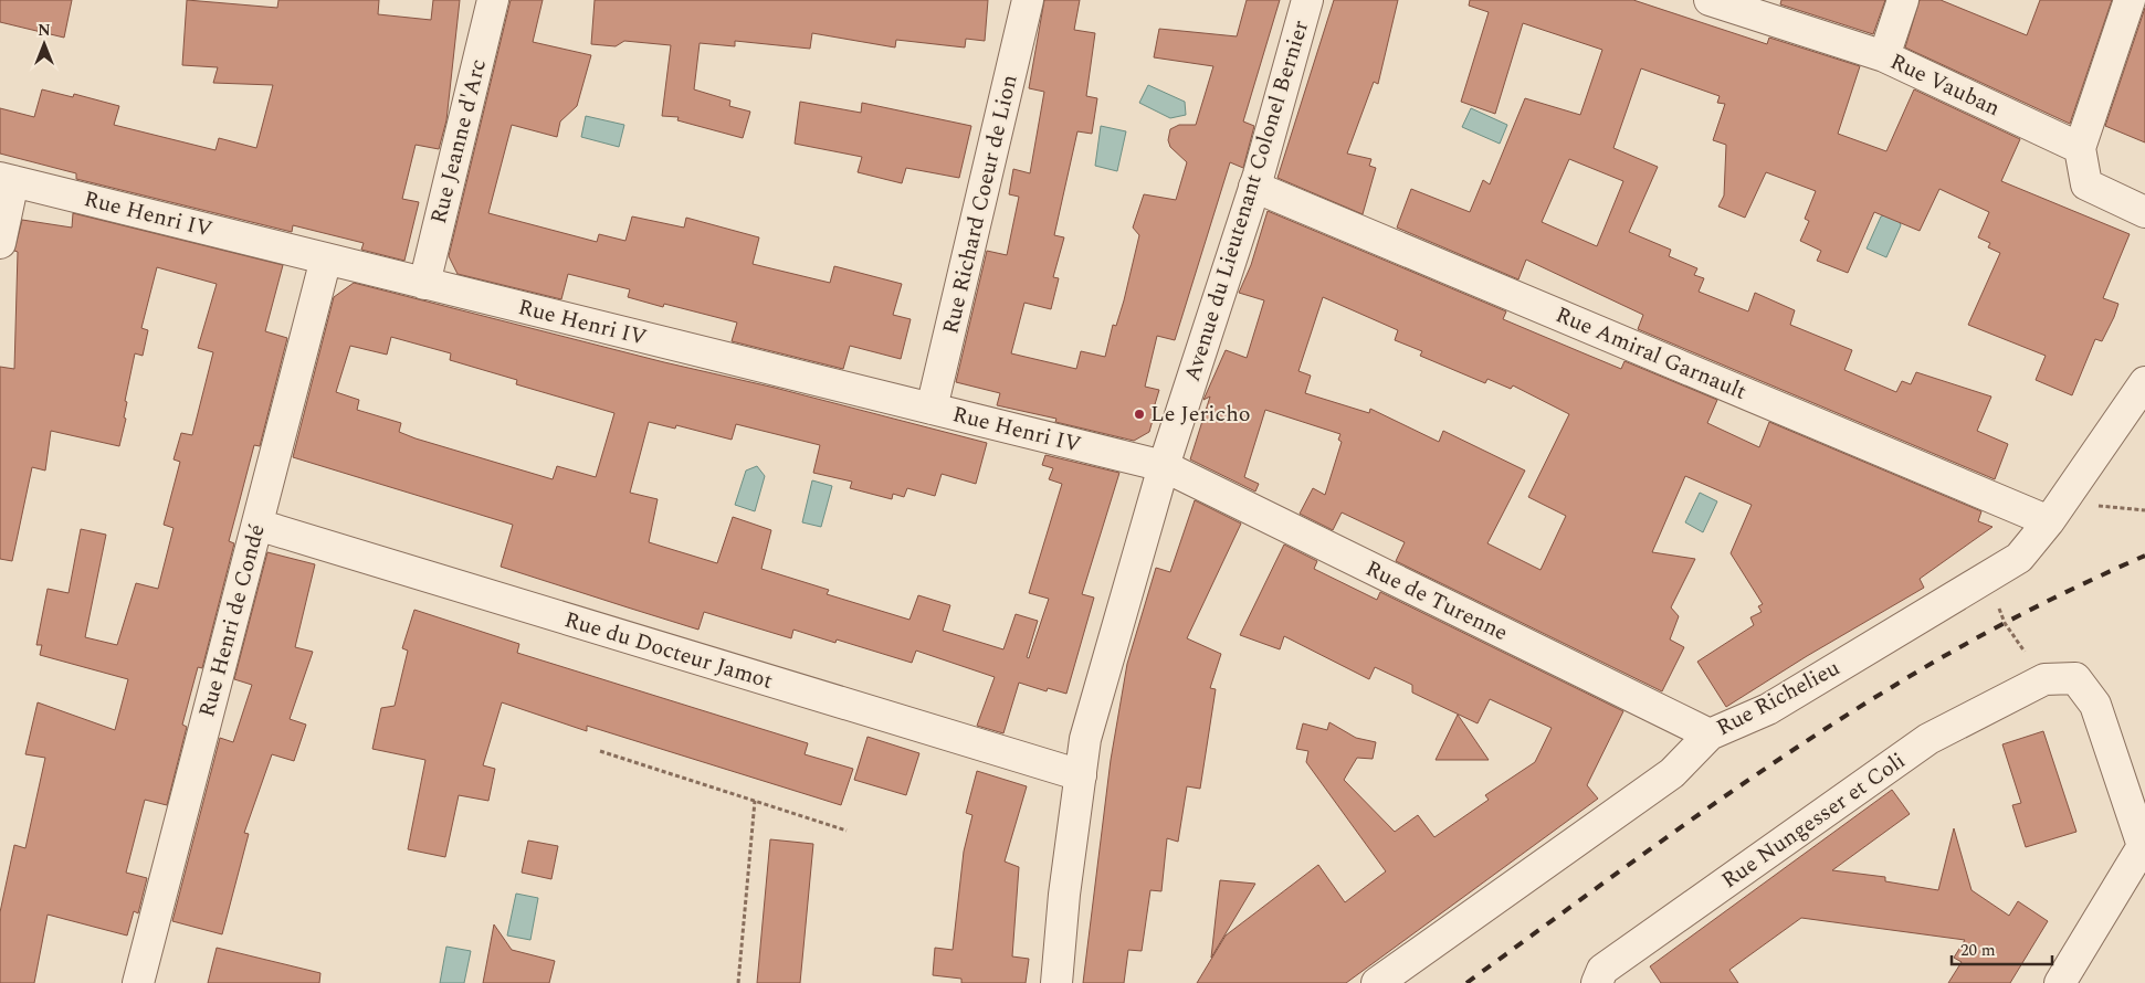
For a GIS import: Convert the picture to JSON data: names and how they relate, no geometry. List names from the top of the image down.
{
  "streets": {
    "street": [
      "Rue Vauban",
      "Rue Jeanne d'Arc",
      "Avenue du Lieutenant Colonel Bernier",
      "Rue Richard Coeur de Lion",
      "Rue Henri IV",
      "Rue Amiral Garnault",
      "Rue de Turenne",
      "Rue Henri de Condé",
      "Rue du Docteur Jamot",
      "Rue Richelieu",
      "Rue Nungesser et Coli"
    ]
  },
  "crossings": [
    ["Rue Jeanne d'Arc", "Rue Henri IV"],
    ["Avenue du Lieutenant Colonel Bernier", "Rue Henri IV"],
    ["Avenue du Lieutenant Colonel Bernier", "Rue Amiral Garnault"],
    ["Avenue du Lieutenant Colonel Bernier", "Rue de Turenne"],
    ["Avenue du Lieutenant Colonel Bernier", "Rue du Docteur Jamot"],
    ["Rue Richard Coeur de Lion", "Rue Henri IV"],
    ["Rue Henri IV", "Rue de Turenne"],
    ["Rue Henri IV", "Rue Henri de Condé"],
    ["Rue Amiral Garnault", "Rue Richelieu"],
    ["Rue de Turenne", "Rue Richelieu"],
    ["Rue Henri de Condé", "Rue du Docteur Jamot"]
  ],
  "places": ["Le Jericho"],
  "scale_bar": "20 m",
  "north": "top"
}
